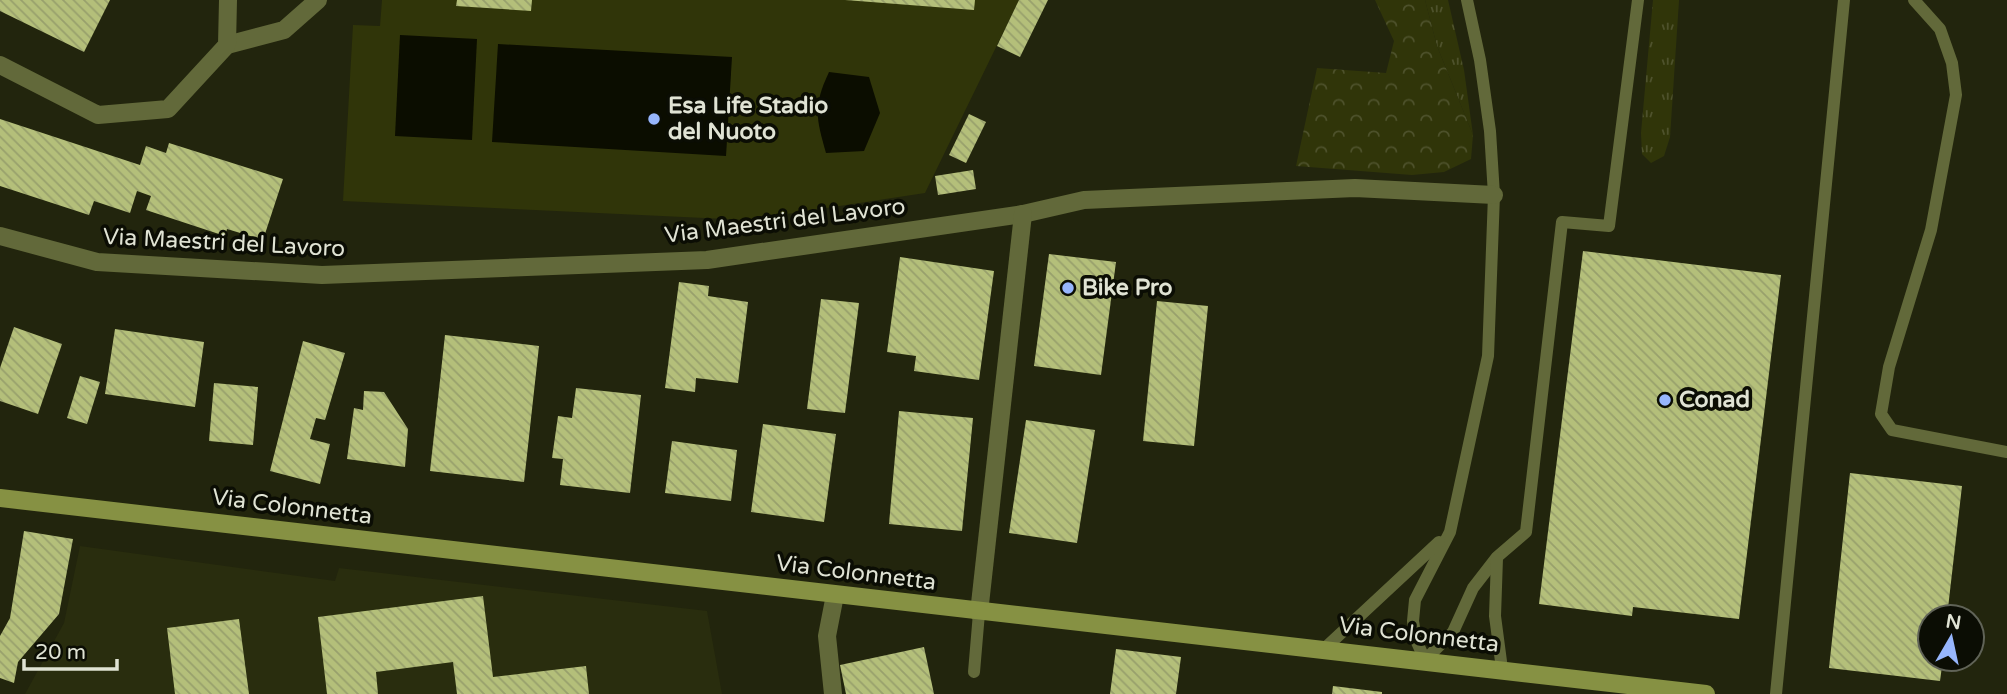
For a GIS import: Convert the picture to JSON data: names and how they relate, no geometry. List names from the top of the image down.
{
  "streets": {
    "main road": ["Via Colonnetta"],
    "street": ["Via Maestri del Lavoro"]
  },
  "places": ["Esa Life Stadio del Nuoto", "Bike Pro", "Conad"],
  "scale_bar": "20 m",
  "north": "top"
}
